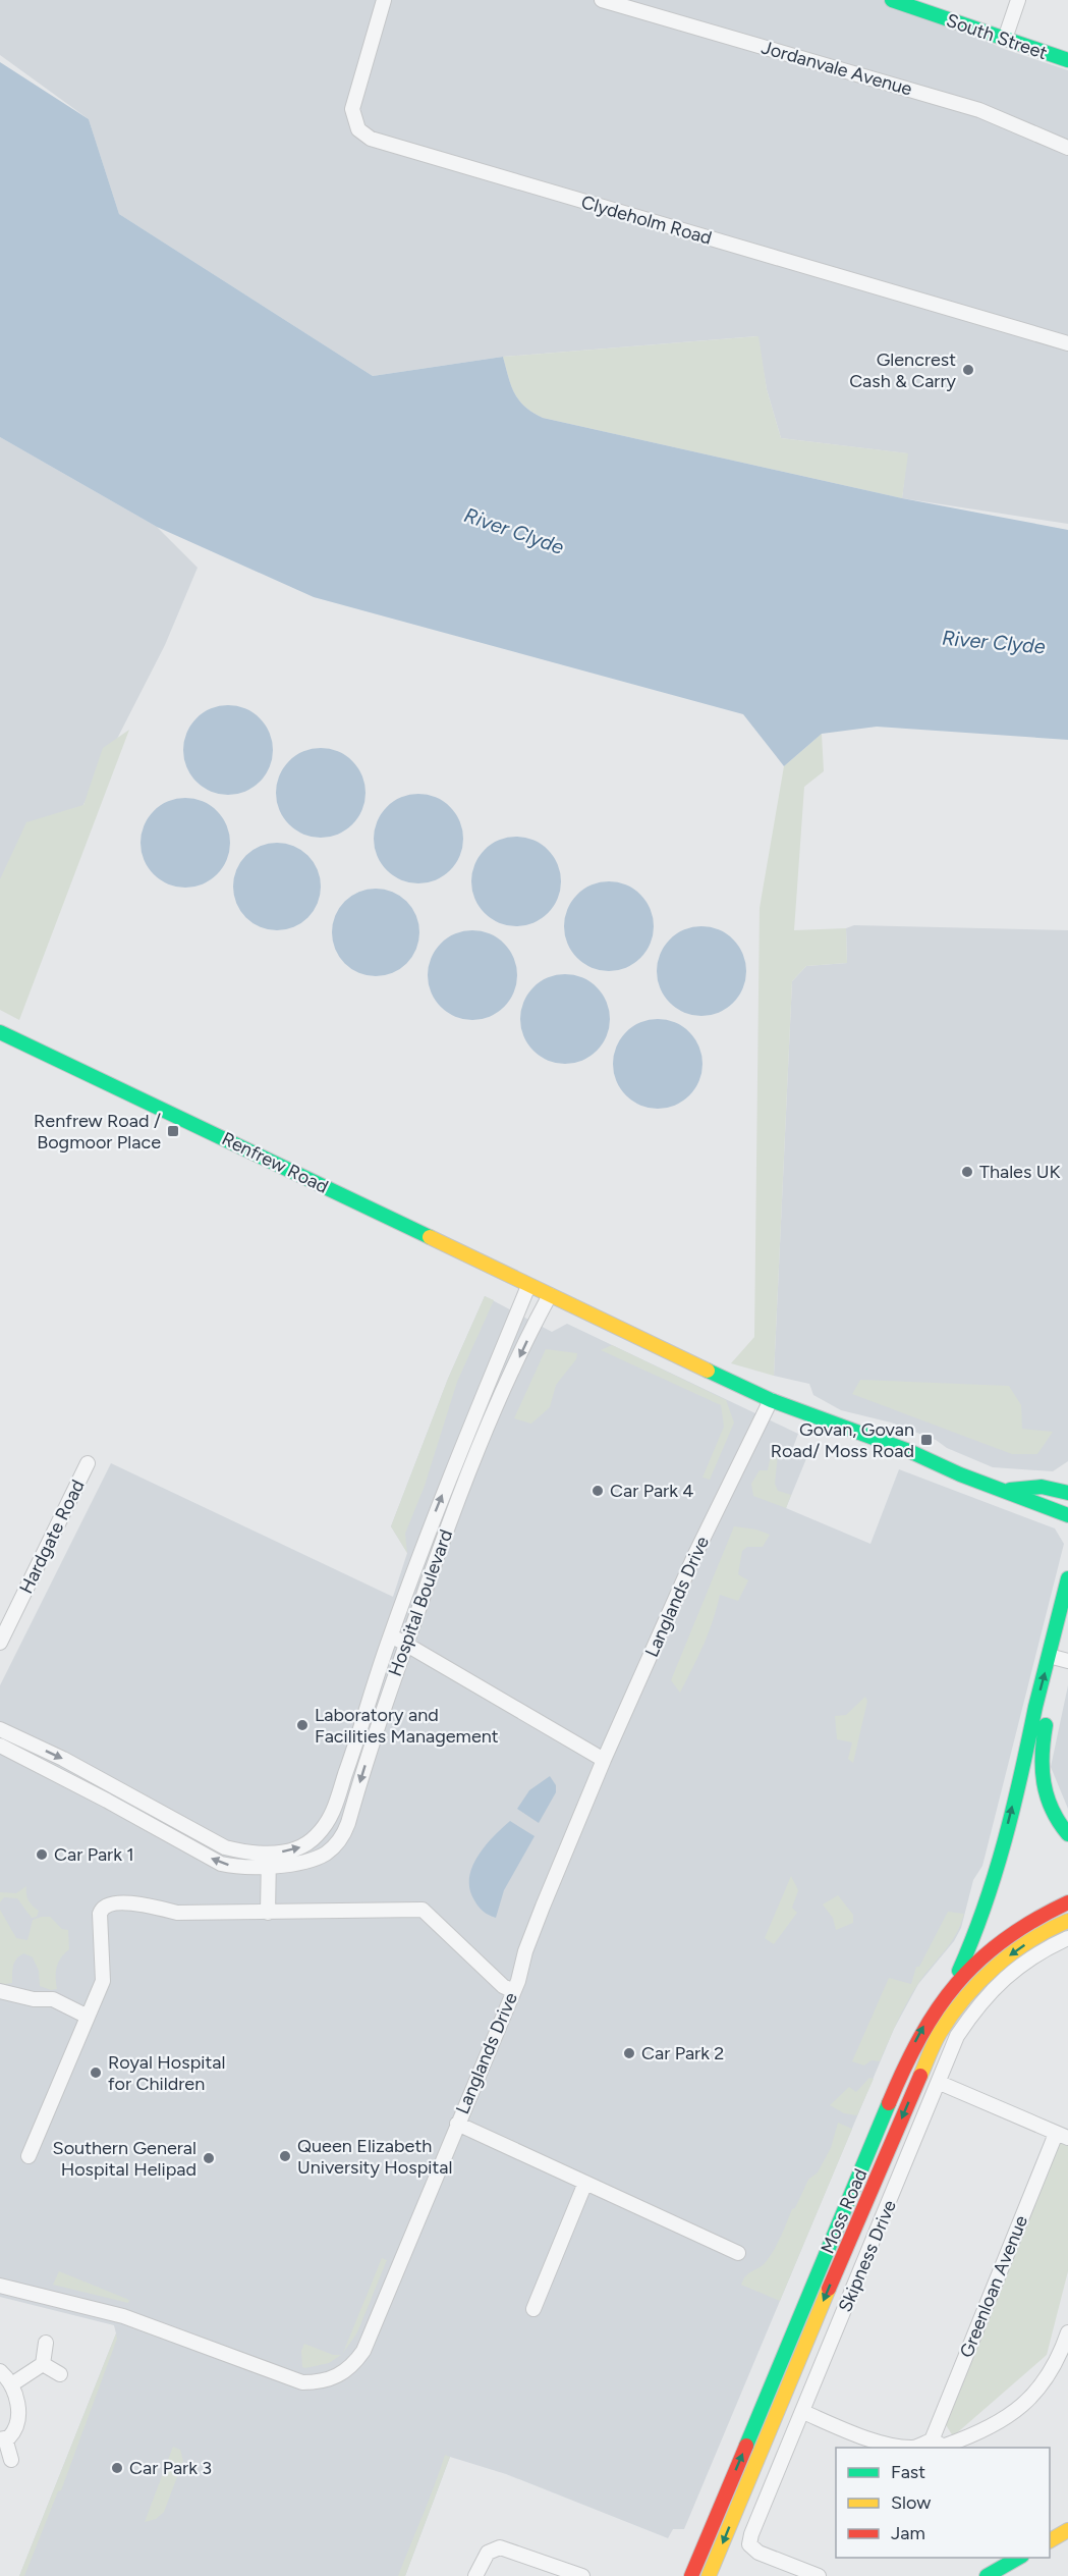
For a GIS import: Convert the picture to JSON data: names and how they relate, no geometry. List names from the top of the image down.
{
  "streets": {
    "main road": ["South Street", "Renfrew Road", "Moss Road"],
    "street": [
      "Jordanvale Avenue",
      "Clydeholm Road",
      "Hardgate Road",
      "Langlands Drive",
      "Hospital Boulevard",
      "Skipness Drive",
      "Greenloan Avenue"
    ]
  },
  "crossings": [
    ["Renfrew Road", "Langlands Drive"],
    ["Renfrew Road", "Hospital Boulevard"]
  ],
  "water": ["River Clyde"],
  "places": {
    "other": [
      "Glencrest Cash & Carry",
      "Thales UK",
      "Car Park 4",
      "Laboratory and Facilities Management",
      "Car Park 1",
      "Car Park 2",
      "Royal Hospital for Children",
      "Queen Elizabeth University Hospital",
      "Southern General Hospital Helipad",
      "Car Park 3"
    ],
    "transit": ["Renfrew Road / Bogmoor Place", "Govan, Govan Road/ Moss Road"]
  },
  "legend": ["Fast", "Slow", "Jam"]
}
